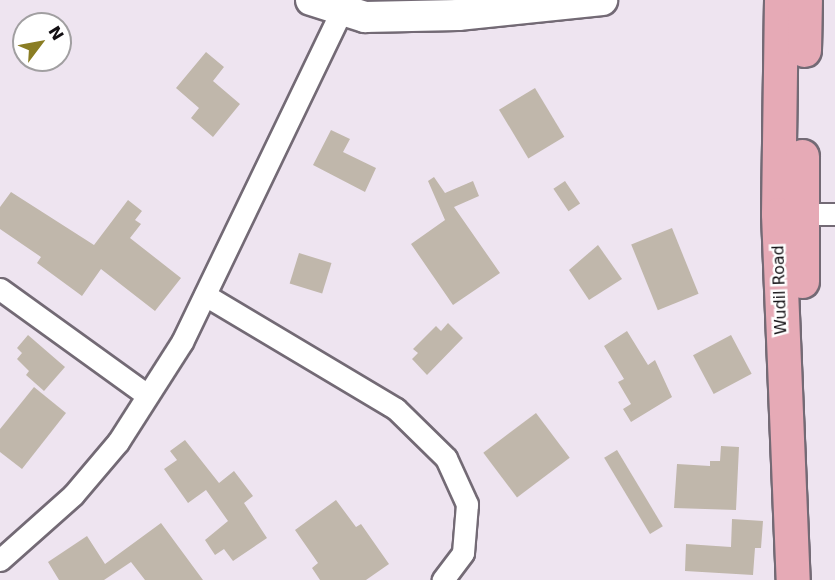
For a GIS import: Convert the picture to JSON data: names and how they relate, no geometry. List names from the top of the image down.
{
  "streets": {
    "main road": ["Wudil Road"]
  },
  "north": "top right"
}
